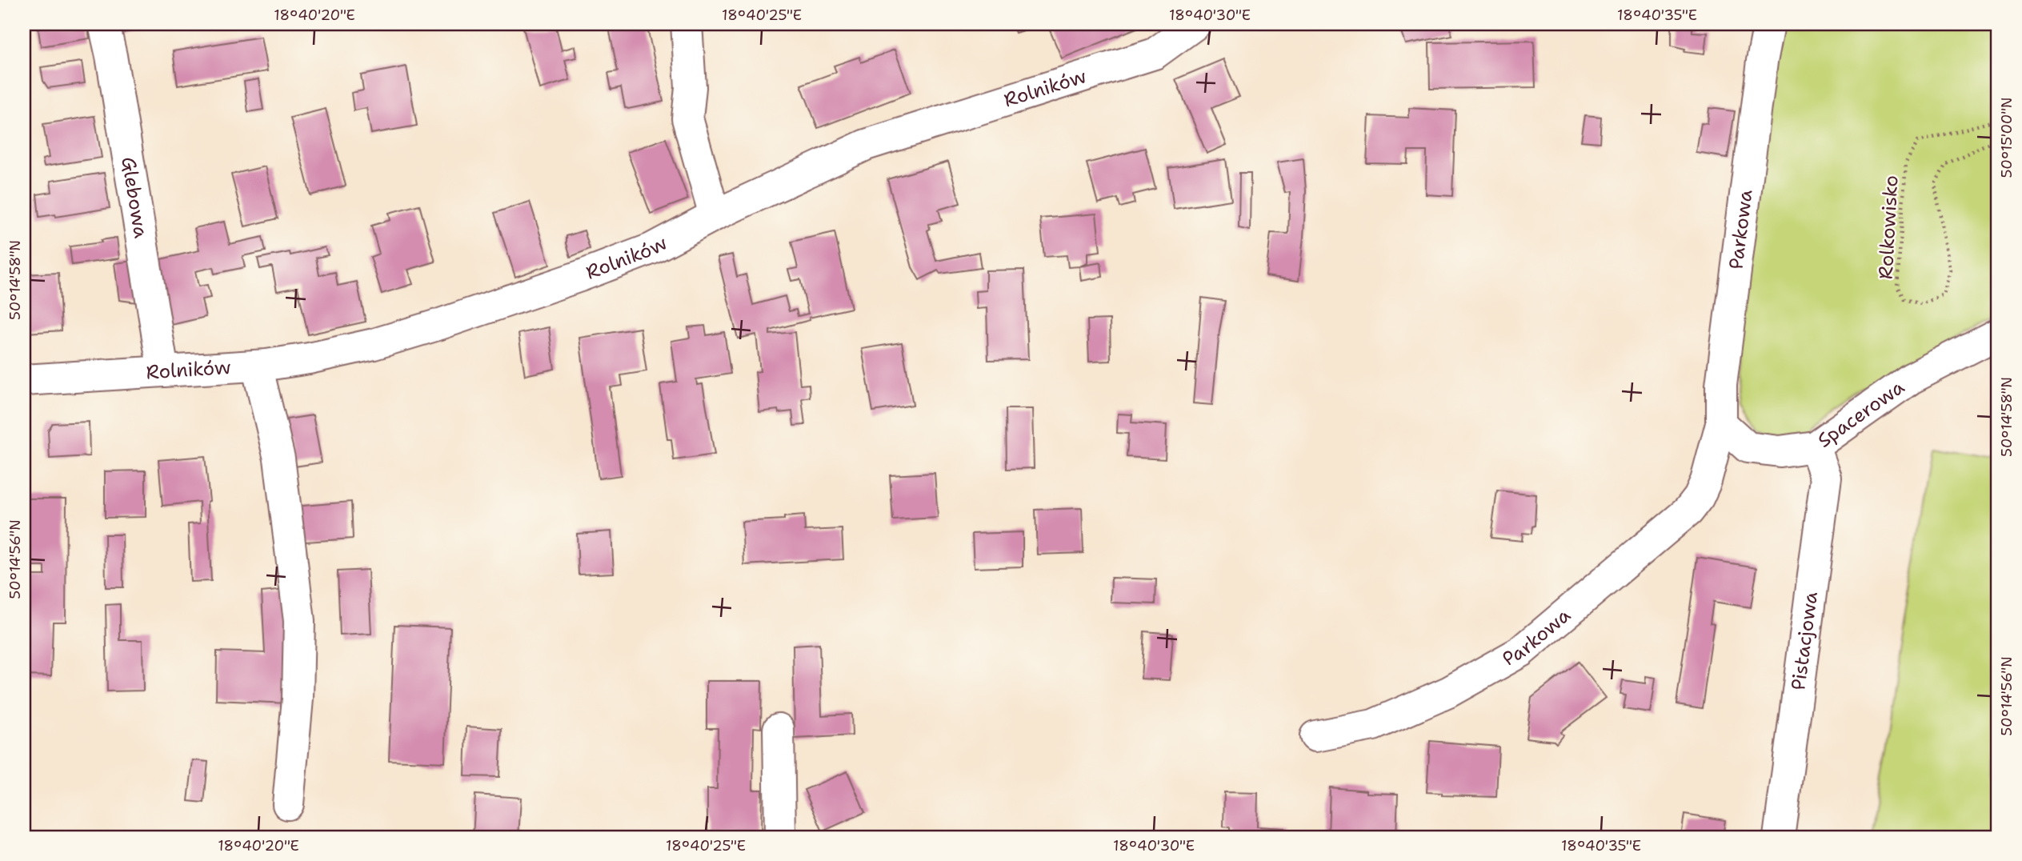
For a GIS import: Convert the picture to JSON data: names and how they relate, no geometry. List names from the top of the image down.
{
  "streets": {
    "street": [
      "Rolników",
      "Glebowa",
      "Parkowa",
      "Spacerowa",
      "Pistacjowa"
    ],
    "path": ["Rolkowisko"]
  },
  "crossings": [
    ["Rolników", "Glebowa"],
    ["Spacerowa", "Pistacjowa"]
  ],
  "coordinates": [
    "18°40'20\"E",
    "18°40'25\"E",
    "18°40'30\"E",
    "18°40'35\"E",
    "50°15'00\"N",
    "50°14'58\"N",
    "50°14'56\"N"
  ]
}
